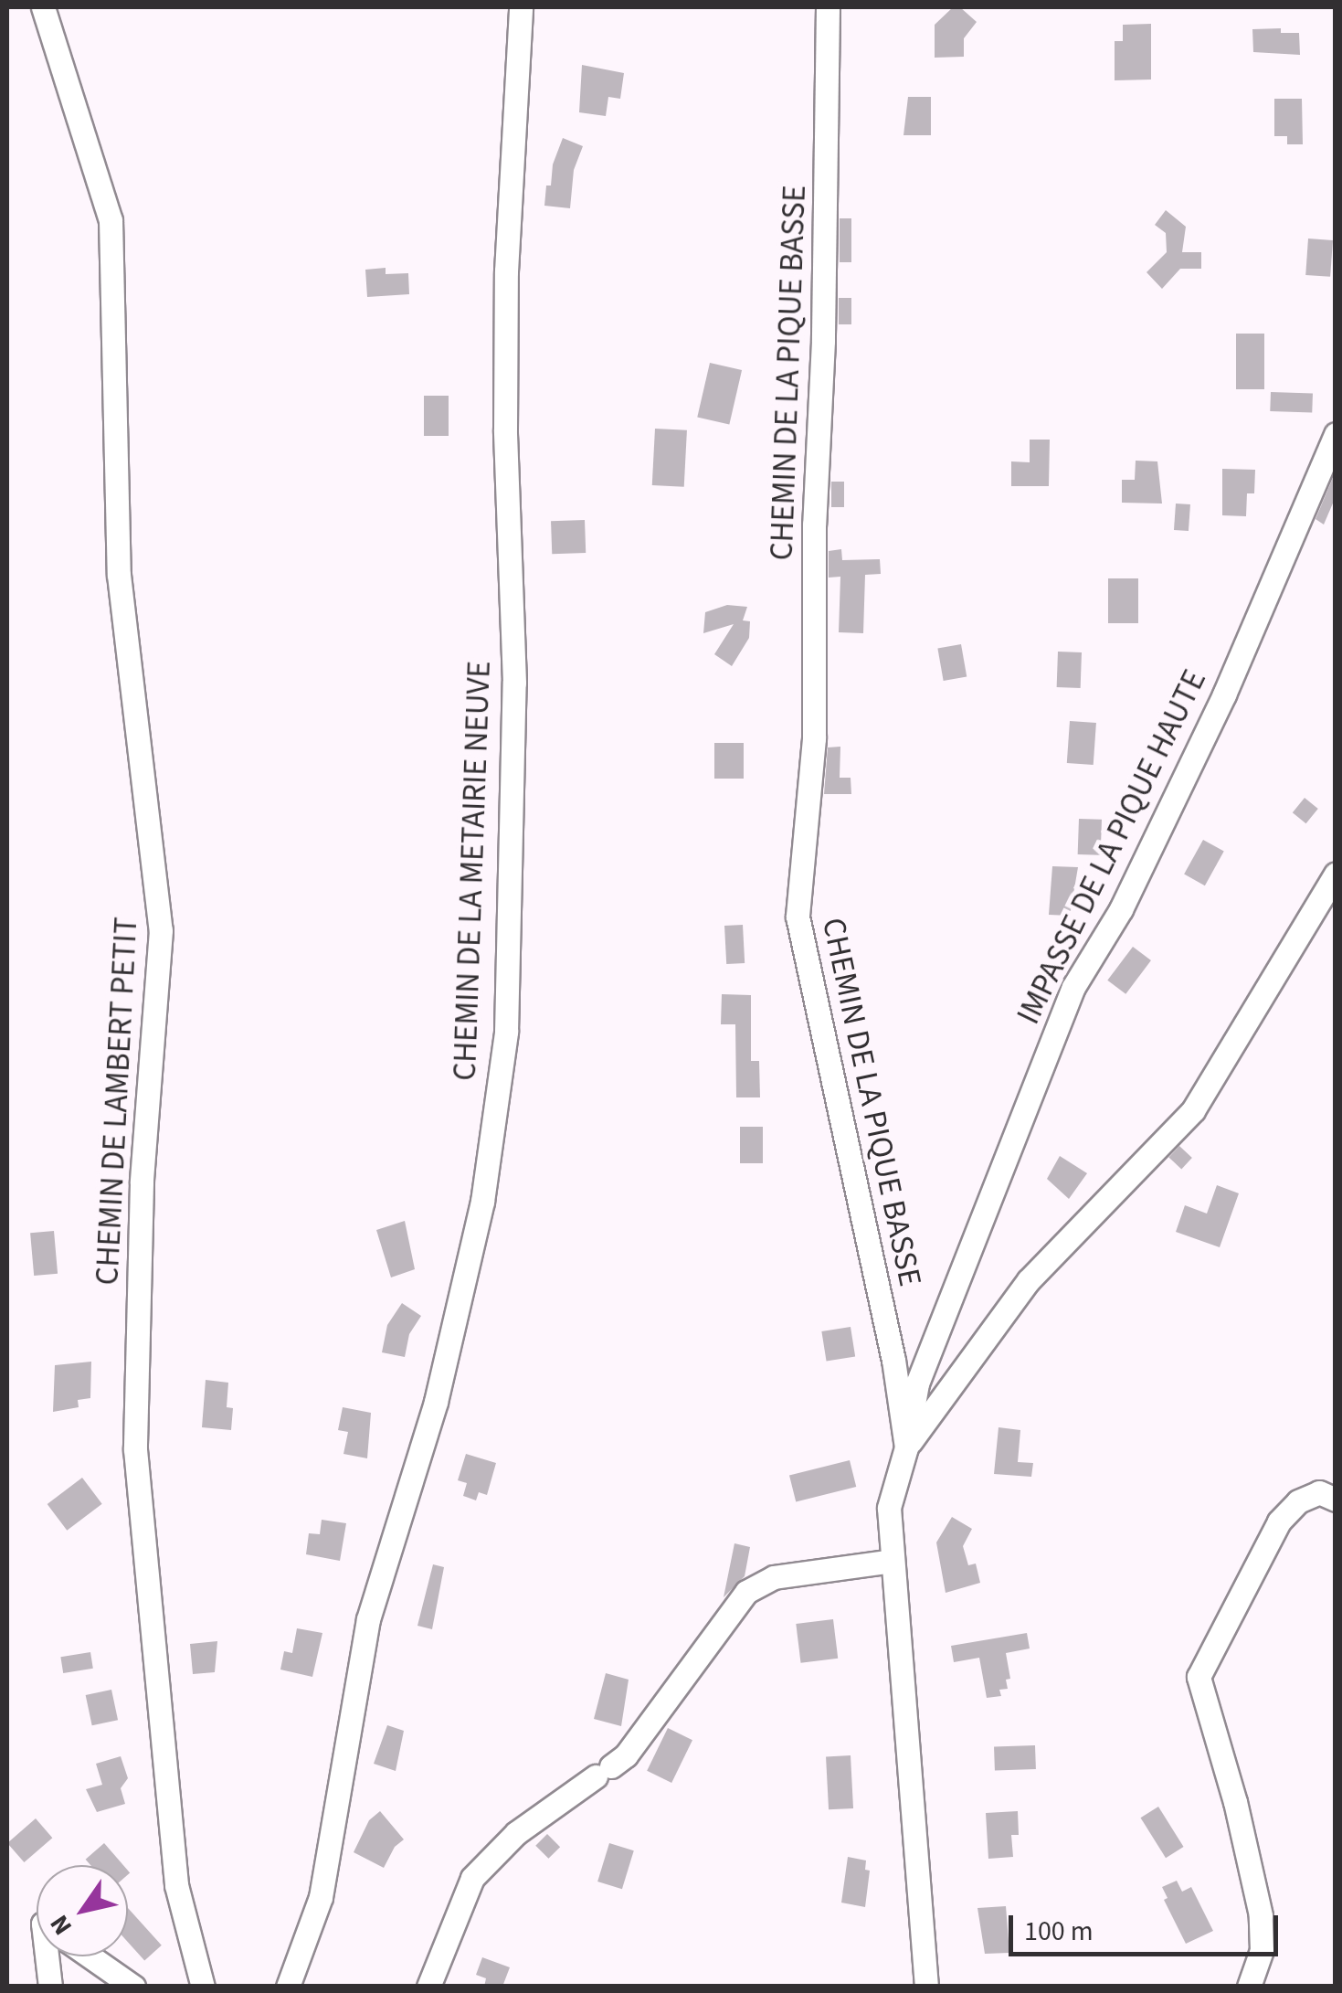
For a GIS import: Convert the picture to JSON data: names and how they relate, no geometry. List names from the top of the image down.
{
  "streets": {
    "street": [
      "CHEMIN DE LA PIQUE BASSE",
      "IMPASSE DE LA PIQUE HAUTE",
      "CHEMIN DE LA METAIRIE NEUVE",
      "CHEMIN DE LAMBERT PETIT"
    ]
  },
  "crossings": [
    ["CHEMIN DE LA PIQUE BASSE", "IMPASSE DE LA PIQUE HAUTE"]
  ],
  "scale_bar": "100 m",
  "north": "bottom left"
}
